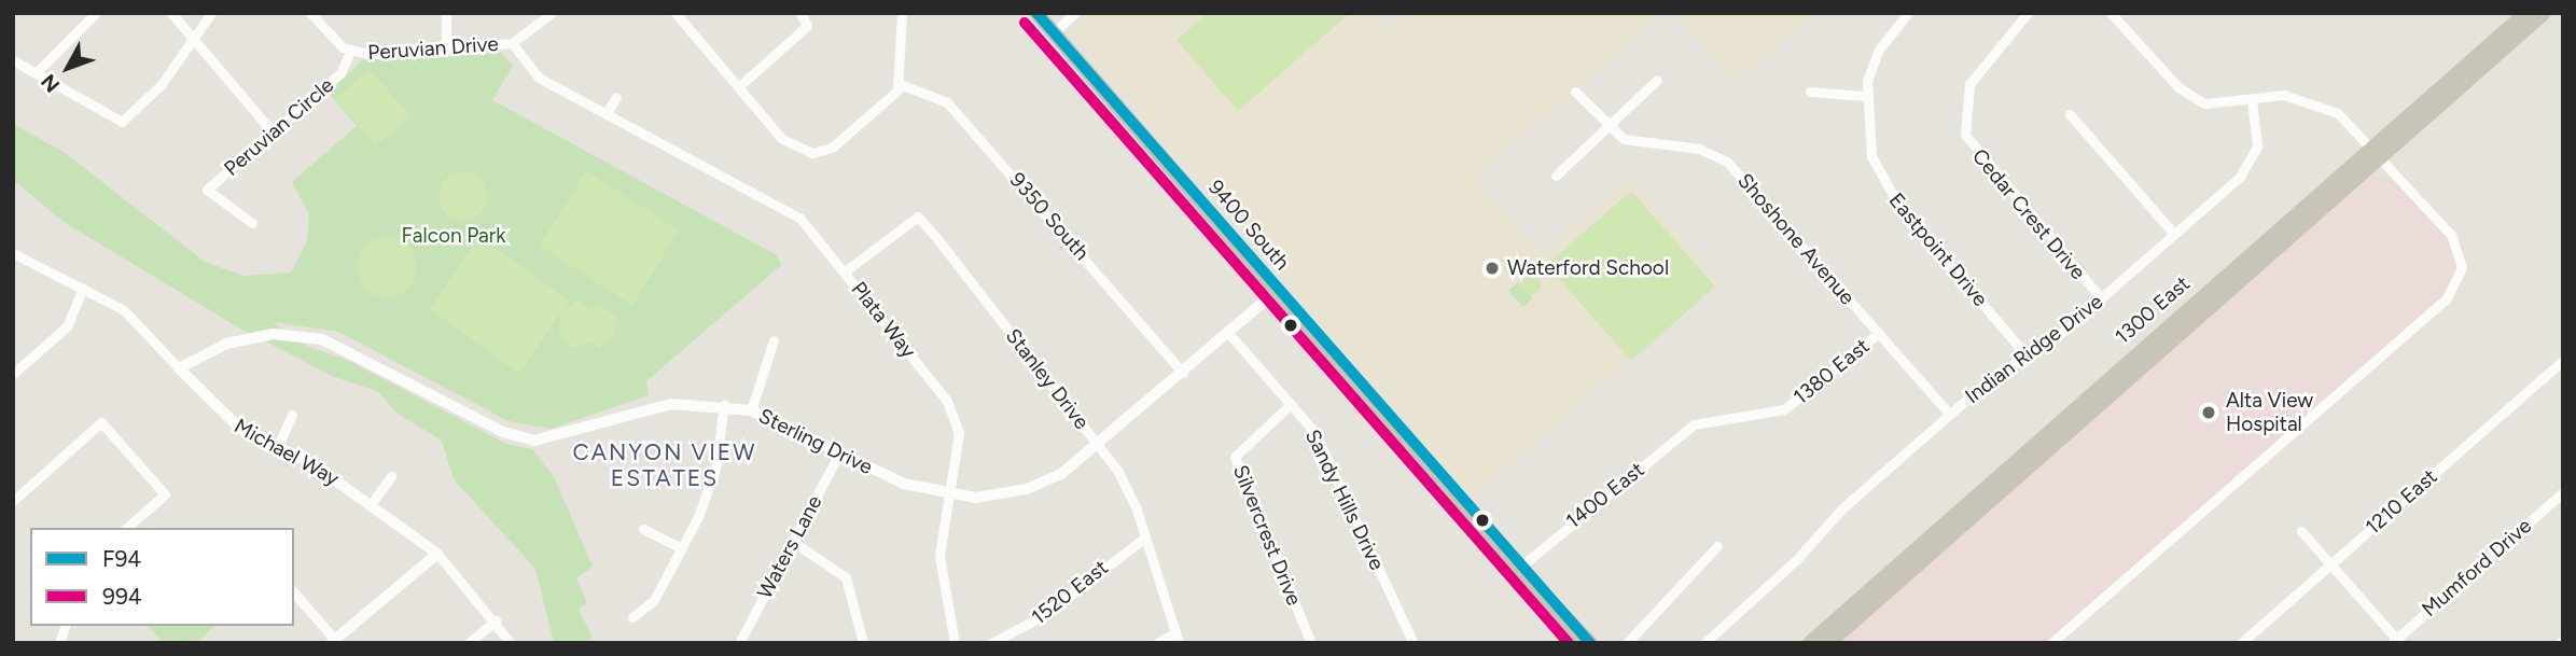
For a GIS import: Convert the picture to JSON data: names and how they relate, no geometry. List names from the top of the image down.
{
  "streets": {
    "main road": ["9400 South", "1300 East"],
    "street": [
      "Peruvian Drive",
      "Peruvian Circle",
      "Cedar Crest Drive",
      "9350 South",
      "Shoshone Avenue",
      "Eastpoint Drive",
      "Plata Way",
      "Indian Ridge Drive",
      "1380 East",
      "Stanley Drive",
      "Sterling Drive",
      "Michael Way",
      "1400 East",
      "Sandy Hills Drive",
      "1210 East",
      "Silvercrest Drive",
      "Waters Lane",
      "Mumford Drive",
      "1520 East"
    ]
  },
  "crossings": [
    ["Peruvian Drive", "Peruvian Circle"],
    ["Peruvian Drive", "Plata Way"],
    ["Cedar Crest Drive", "Indian Ridge Drive"],
    ["9350 South", "Sterling Drive"],
    ["9400 South", "Sterling Drive"],
    ["9400 South", "1400 East"],
    ["Shoshone Avenue", "Indian Ridge Drive"],
    ["Shoshone Avenue", "1380 East"],
    ["Eastpoint Drive", "Indian Ridge Drive"],
    ["Plata Way", "Stanley Drive"],
    ["Plata Way", "Sterling Drive"],
    ["1380 East", "1400 East"],
    ["Stanley Drive", "Sterling Drive"],
    ["Stanley Drive", "1520 East"],
    ["Sterling Drive", "Michael Way"],
    ["Sterling Drive", "Sandy Hills Drive"],
    ["Sterling Drive", "Waters Lane"],
    ["Sandy Hills Drive", "Silvercrest Drive"]
  ],
  "districts": ["CANYON VIEW ESTATES"],
  "parks": ["Falcon Park"],
  "places": ["Waterford School", "Alta View Hospital"],
  "lines": ["transit line F94", "transit line 994"],
  "legend": ["F94", "994"],
  "north": "bottom left"
}
